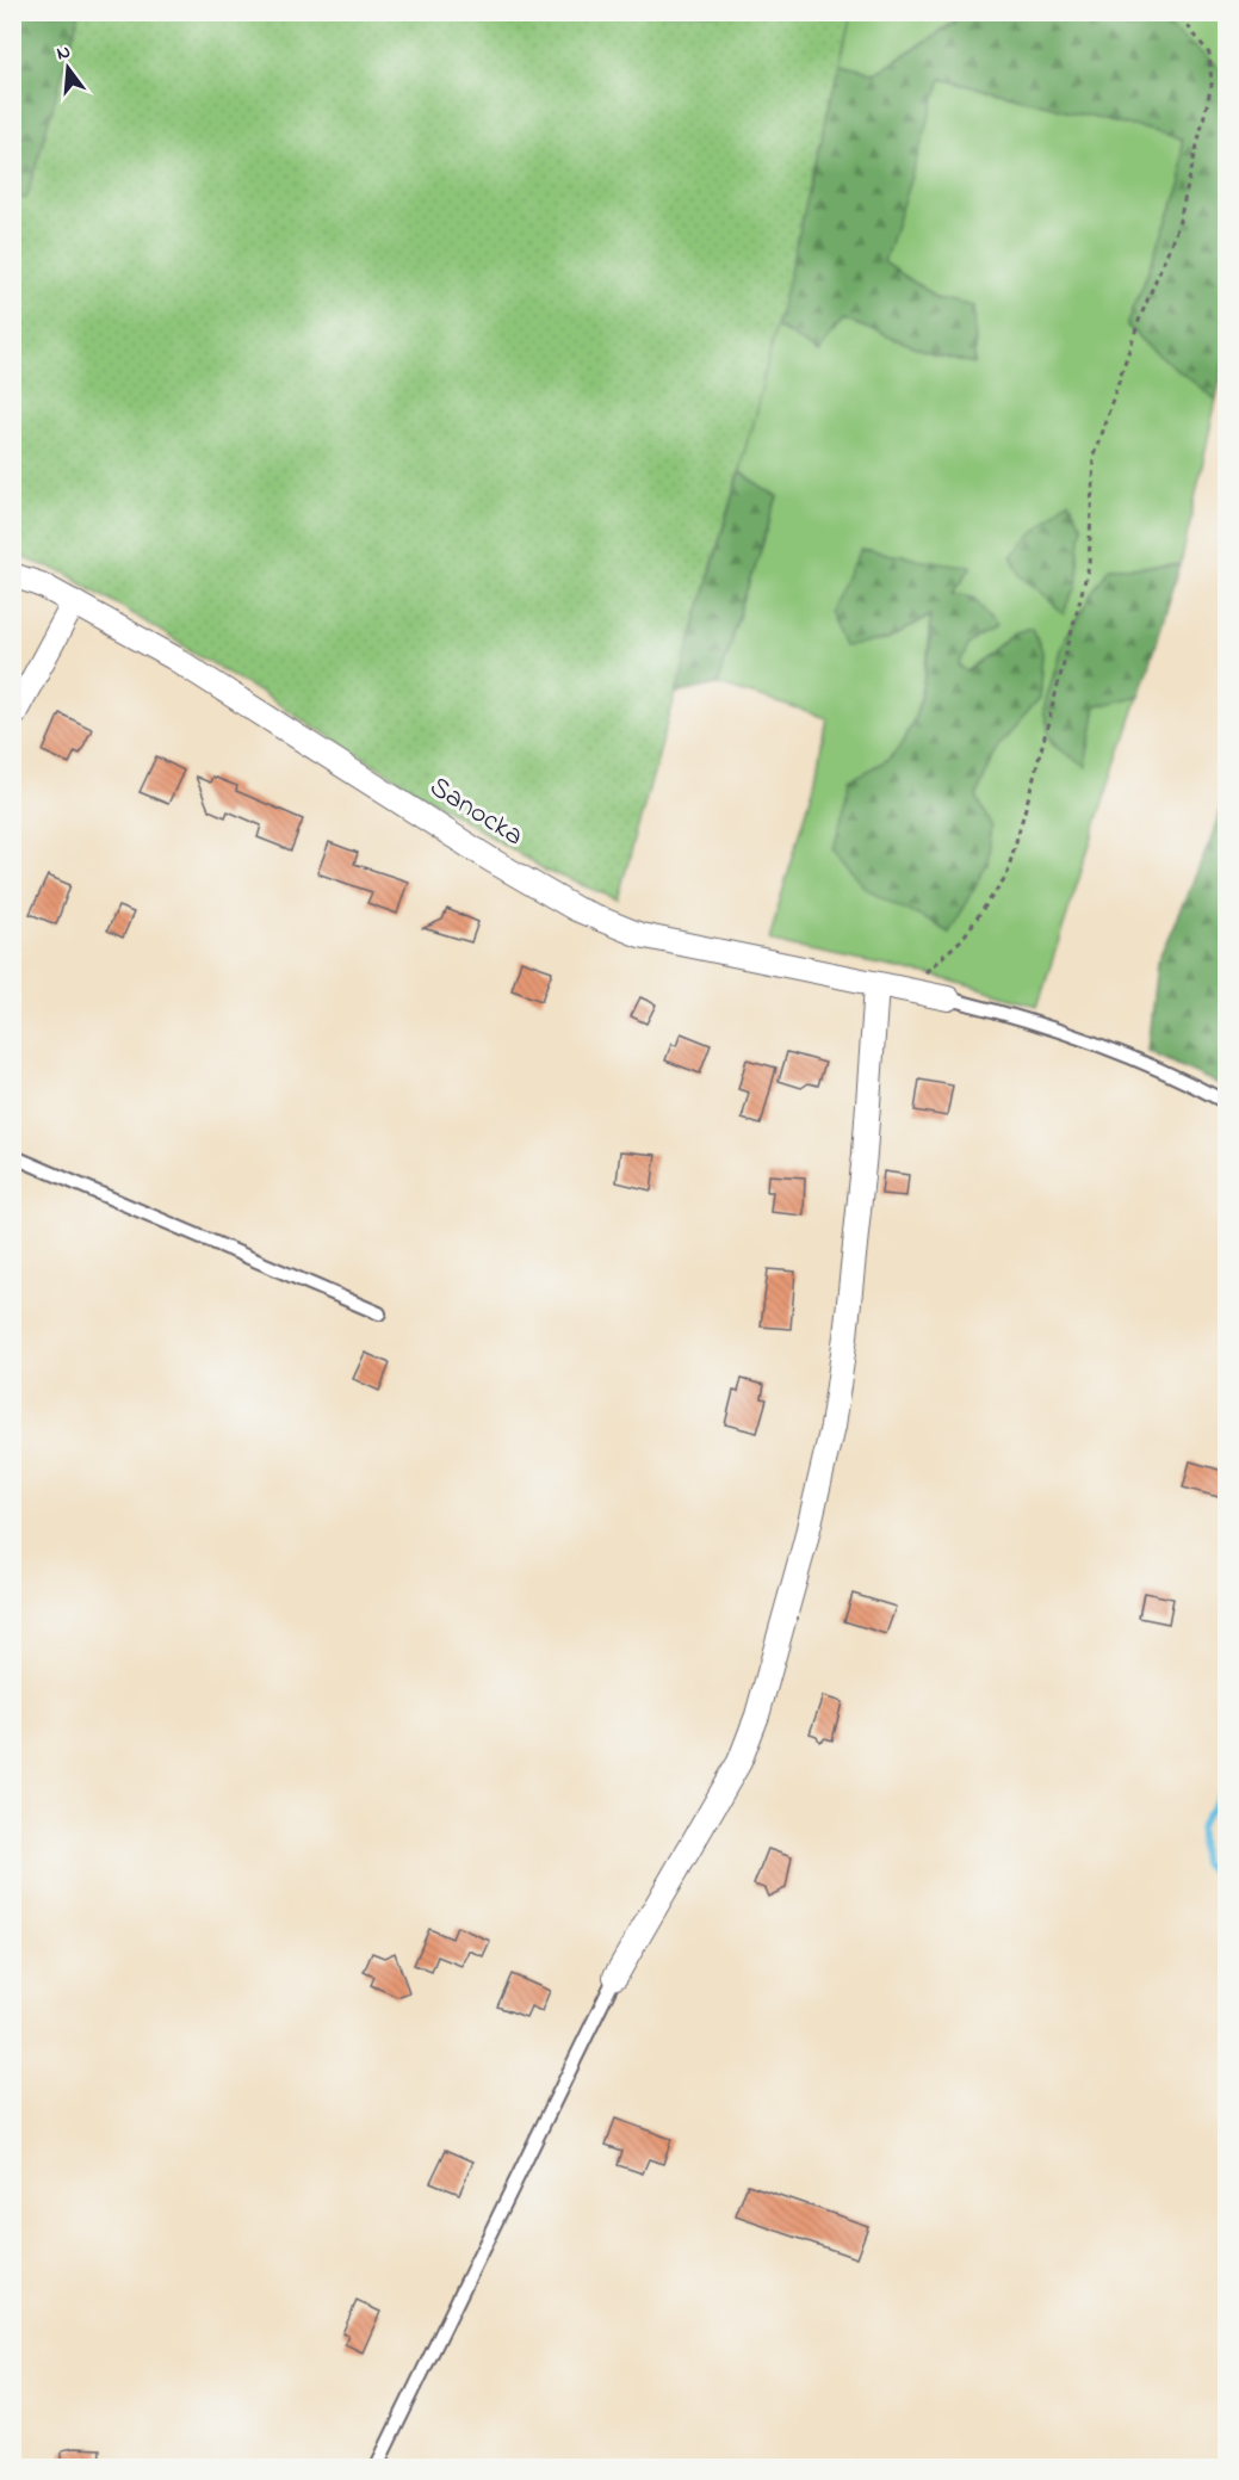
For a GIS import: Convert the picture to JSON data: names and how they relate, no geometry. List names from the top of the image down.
{
  "streets": {
    "street": ["Sanocka"]
  },
  "north": "top"
}
